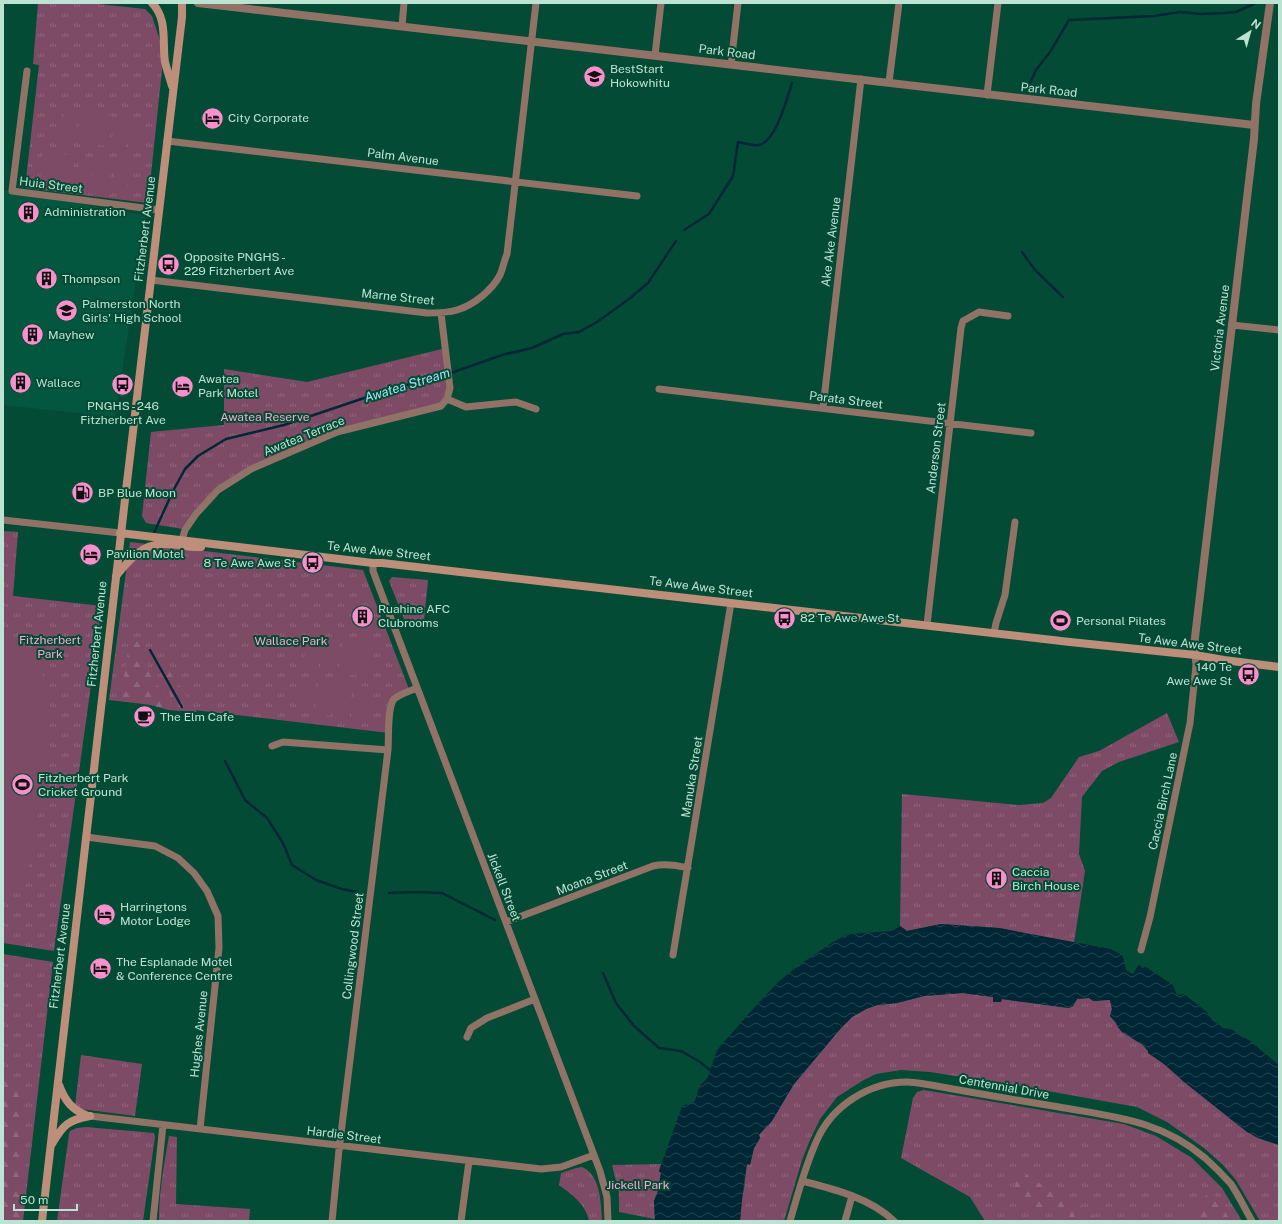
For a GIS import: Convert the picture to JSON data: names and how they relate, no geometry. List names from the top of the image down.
{
  "streets": {
    "main road": ["Fitzherbert Avenue", "Te Awe Awe Street"],
    "street": [
      "Park Road",
      "Palm Avenue",
      "Huia Street",
      "Ake Ake Avenue",
      "Marne Street",
      "Victoria Avenue",
      "Parata Street",
      "Awatea Terrace",
      "Anderson Street",
      "Manuka Street",
      "Caccia Birch Lane",
      "Moana Street",
      "Jickell Street",
      "Collingwood Street",
      "Hughes Avenue",
      "Centennial Drive",
      "Hardie Street"
    ]
  },
  "crossings": [
    ["Park Road", "Ake Ake Avenue"],
    ["Park Road", "Marne Street"],
    ["Park Road", "Victoria Avenue"],
    ["Palm Avenue", "Fitzherbert Avenue"],
    ["Palm Avenue", "Marne Street"],
    ["Huia Street", "Fitzherbert Avenue"],
    ["Fitzherbert Avenue", "Marne Street"],
    ["Fitzherbert Avenue", "Te Awe Awe Street"],
    ["Fitzherbert Avenue", "Hughes Avenue"],
    ["Ake Ake Avenue", "Parata Street"],
    ["Victoria Avenue", "Te Awe Awe Street"],
    ["Victoria Avenue", "Caccia Birch Lane"],
    ["Parata Street", "Anderson Street"],
    ["Awatea Terrace", "Te Awe Awe Street"],
    ["Anderson Street", "Te Awe Awe Street"],
    ["Te Awe Awe Street", "Manuka Street"],
    ["Te Awe Awe Street", "Caccia Birch Lane"],
    ["Te Awe Awe Street", "Jickell Street"],
    ["Manuka Street", "Moana Street"],
    ["Moana Street", "Jickell Street"],
    ["Jickell Street", "Collingwood Street"],
    ["Jickell Street", "Hardie Street"],
    ["Collingwood Street", "Hardie Street"],
    ["Hughes Avenue", "Hardie Street"]
  ],
  "water": ["Awatea Stream"],
  "parks": [
    "Awatea Reserve",
    "Fitzherbert Park",
    "Wallace Park",
    "Jickell Park"
  ],
  "places": {
    "school or university": ["BestStart Hokowhitu", "Palmerston North Girls' High School"],
    "hotel": [
      "City Corporate",
      "Awatea Park Motel",
      "Pavilion Motel",
      "Harringtons Motor Lodge",
      "The Esplanade Motel & Conference Centre"
    ],
    "building": [
      "Administration",
      "Thompson",
      "Mayhew",
      "Wallace",
      "Ruahine AFC Clubrooms",
      "Caccia Birch House"
    ],
    "bus stop": [
      "Opposite PNGHS - 229 Fitzherbert Ave",
      "PNGHS - 246 Fitzherbert Ave",
      "8 Te Awe Awe St",
      "82 Te Awe Awe St",
      "140 Te Awe Awe St"
    ],
    "fuel station": ["BP Blue Moon"],
    "sports": ["Personal Pilates", "Fitzherbert Park Cricket Ground"],
    "cafe": ["The Elm Cafe"]
  },
  "scale_bar": "50 m",
  "north": "top right"
}
